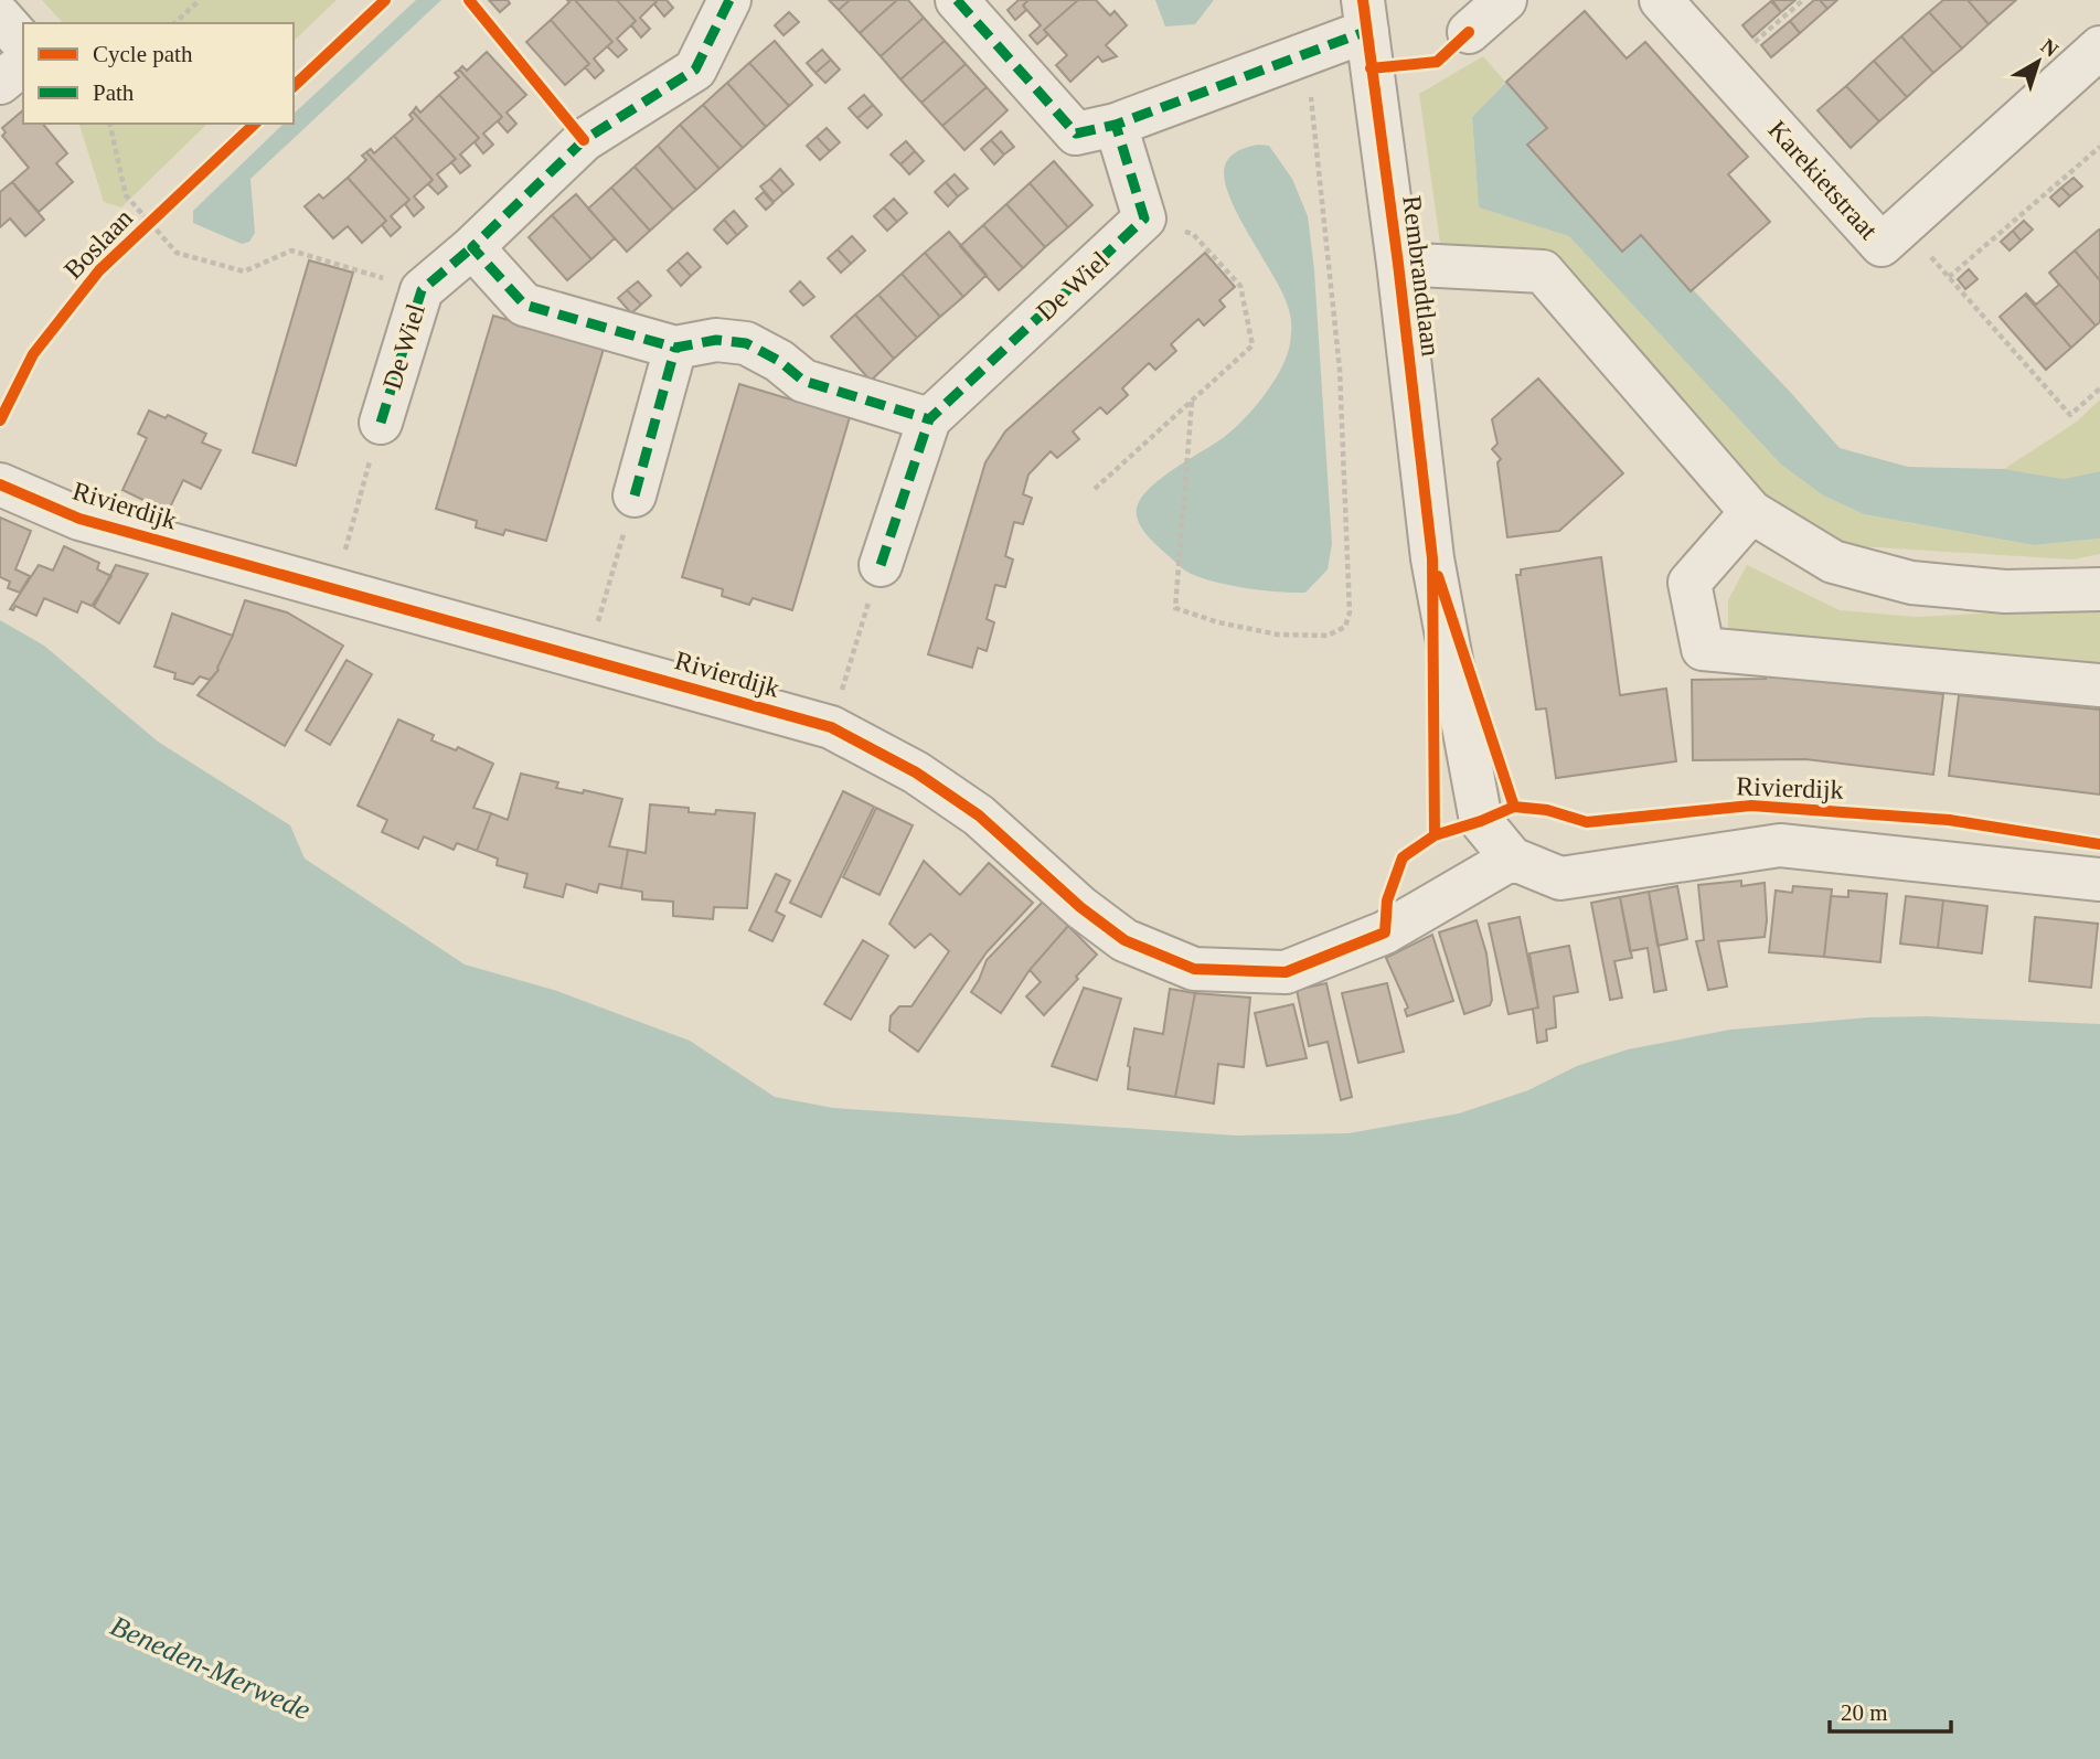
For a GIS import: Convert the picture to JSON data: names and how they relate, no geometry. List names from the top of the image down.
{
  "streets": {
    "street": [
      "Karekietstraat",
      "Rembrandtlaan",
      "De Wiel",
      "Rivierdijk"
    ],
    "cycle path": ["Boslaan"]
  },
  "crossings": [
    ["Rembrandtlaan", "Rivierdijk"]
  ],
  "water": ["Beneden-Merwede"],
  "legend": ["Cycle path", "Path"],
  "scale_bar": "20 m",
  "north": "top right"
}
